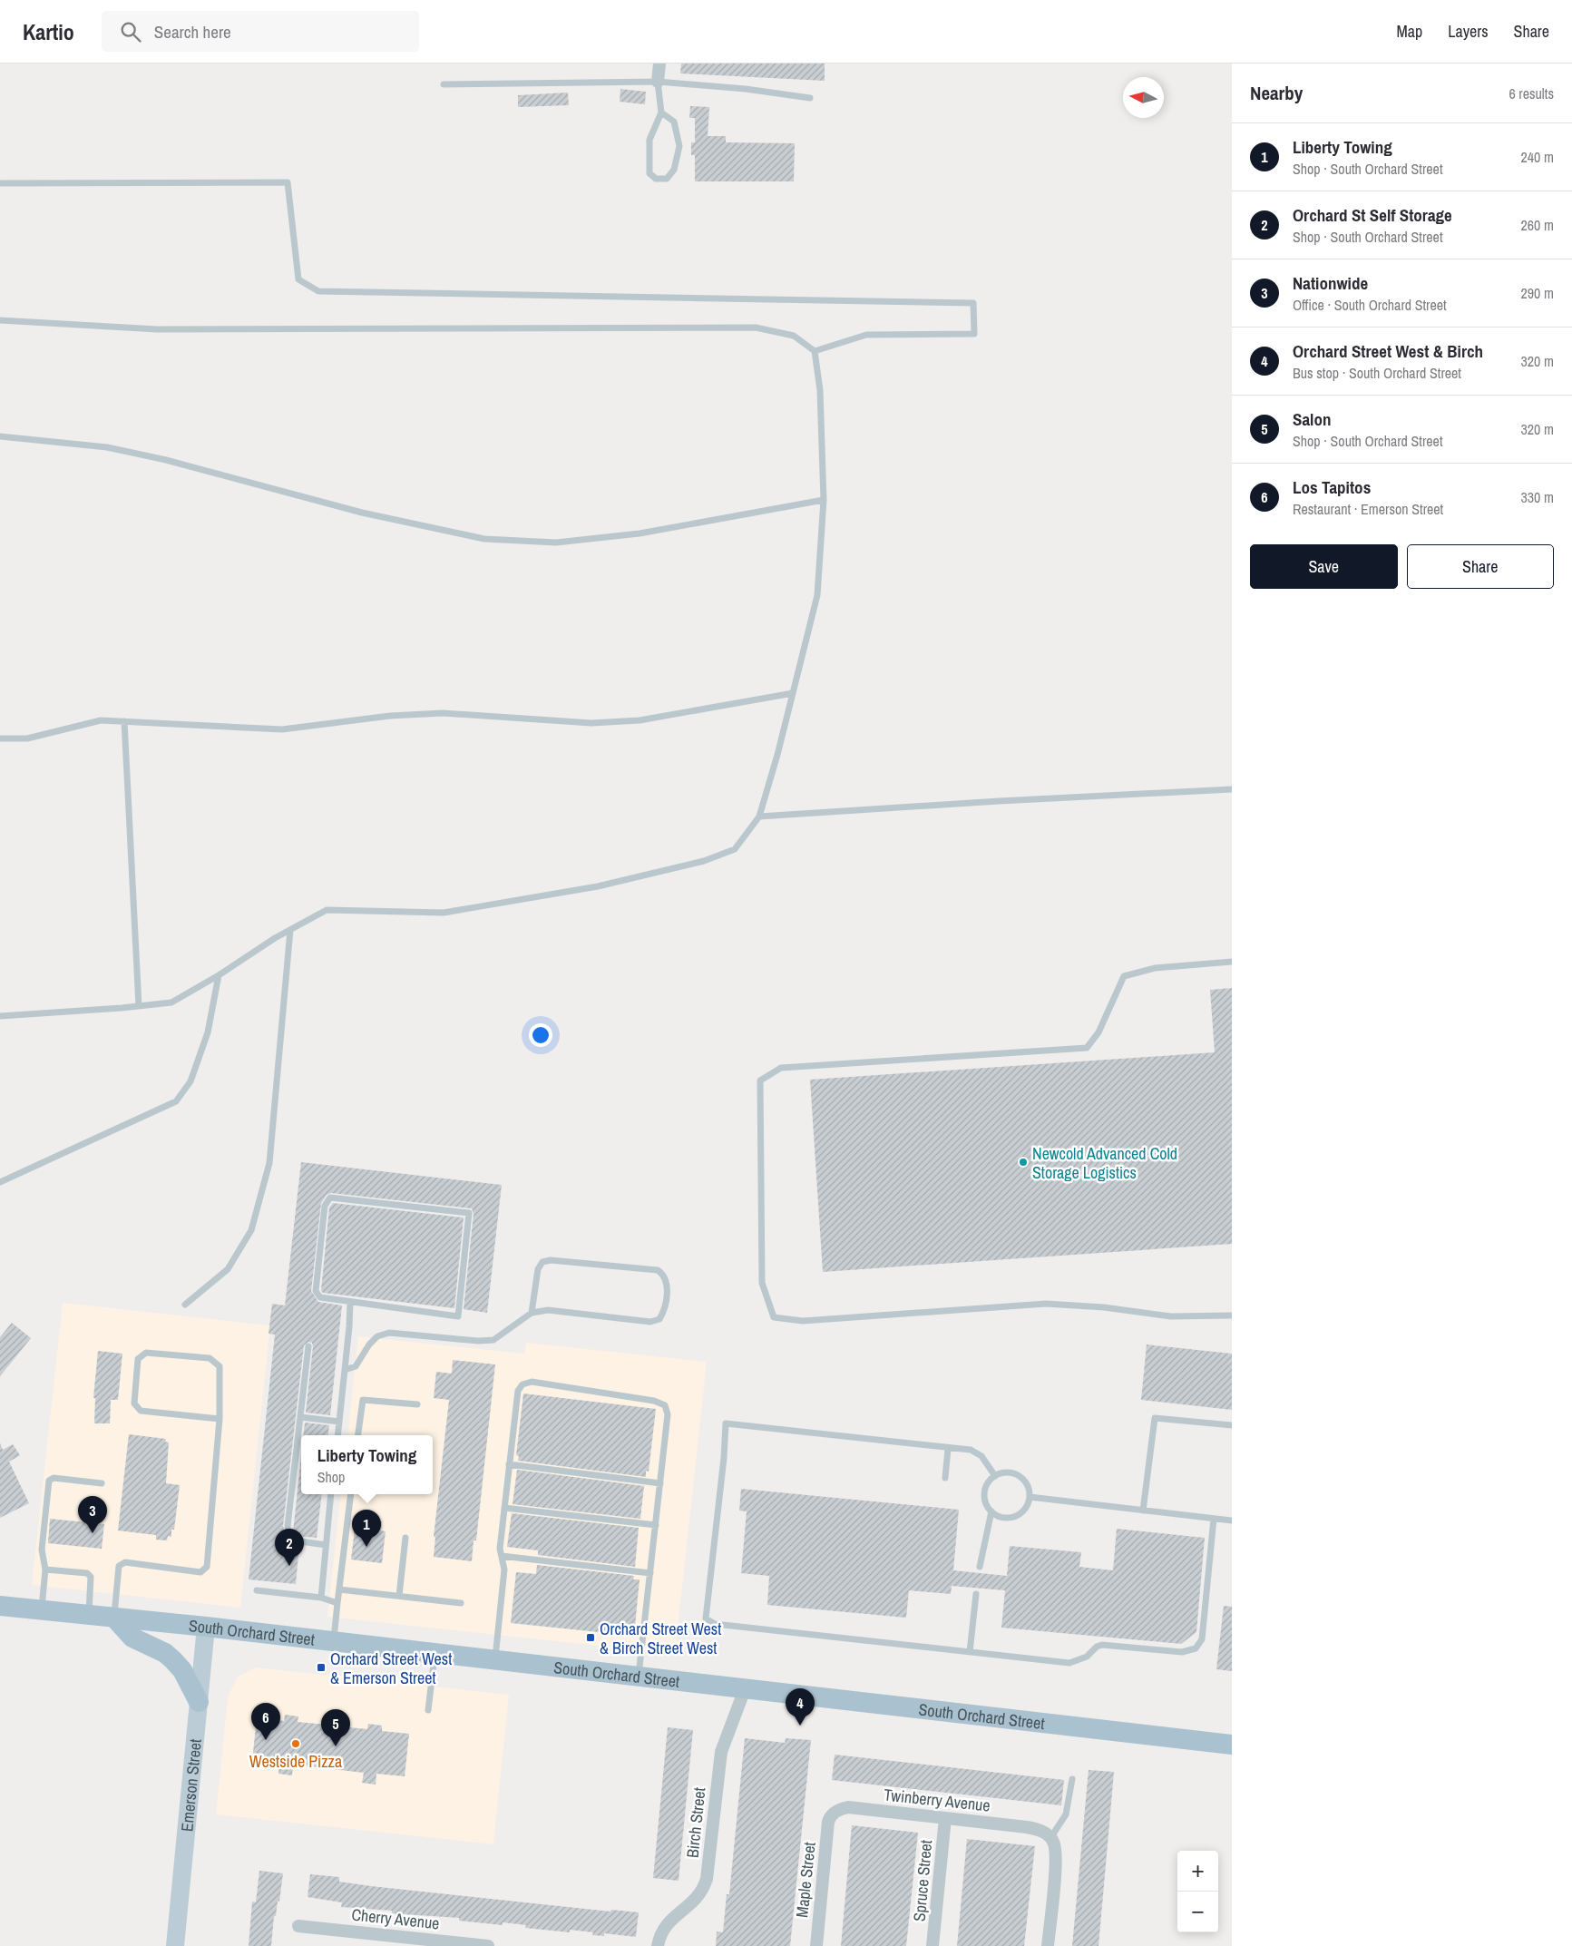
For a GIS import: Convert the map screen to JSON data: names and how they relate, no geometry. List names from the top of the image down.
{
  "streets": {
    "main road": ["South Orchard Street", "Emerson Street"],
    "street": [
      "Twinberry Avenue",
      "Birch Street",
      "Maple Street",
      "Spruce Street",
      "Cherry Avenue"
    ]
  },
  "crossings": [
    ["South Orchard Street", "Emerson Street"],
    ["South Orchard Street", "Birch Street"],
    ["Twinberry Avenue", "Maple Street"],
    ["Twinberry Avenue", "Spruce Street"]
  ],
  "places": {
    "other": ["Newcold Advanced Cold Storage Logistics", "Westside Pizza"],
    "transit": ["Orchard Street West & Birch Street West", "Orchard Street West & Emerson Street"]
  },
  "north": "left",
  "page": {
    "header": "Kartio",
    "search": "Search here",
    "nav": ["Map", "Layers", "Share"],
    "heading": ["Nearby", "6 results"],
    "list": [
      {
        "mark": "1",
        "name": "Liberty Towing",
        "note": "Shop · South Orchard Street",
        "value": "240 m"
      },
      {
        "mark": "2",
        "name": "Orchard St Self Storage",
        "note": "Shop · South Orchard Street",
        "value": "260 m"
      },
      {
        "mark": "3",
        "name": "Nationwide",
        "note": "Office · South Orchard Street",
        "value": "290 m"
      },
      {
        "mark": "4",
        "name": "Orchard Street West & Birch",
        "note": "Bus stop · South Orchard Street",
        "value": "320 m"
      },
      {
        "mark": "5",
        "name": "Salon",
        "note": "Shop · South Orchard Street",
        "value": "320 m"
      },
      {
        "mark": "6",
        "name": "Los Tapitos",
        "note": "Restaurant · Emerson Street",
        "value": "330 m"
      }
    ],
    "buttons": ["Save", "Share"],
    "popup": ["Liberty Towing", "Shop"],
    "pins": [
      "3",
      "1",
      "2",
      "4",
      "6",
      "5"
    ],
    "map_buttons": ["+", "−"]
  }
}
